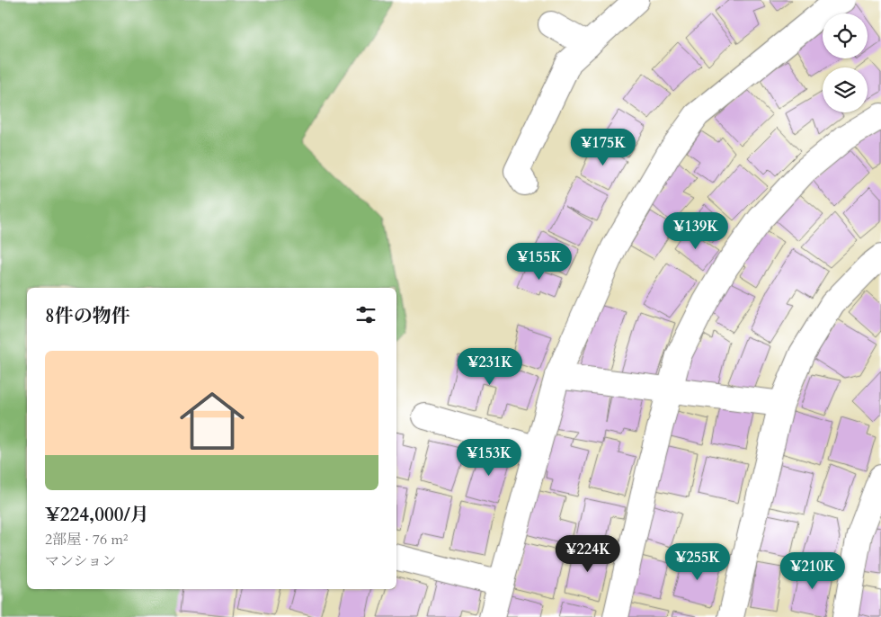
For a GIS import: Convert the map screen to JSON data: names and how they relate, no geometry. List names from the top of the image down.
{
  "page": {
    "price": [
      "¥175K",
      "¥139K",
      "¥155K",
      "¥231K",
      "¥153K",
      "¥224K",
      "¥255K",
      "¥210K"
    ],
    "heading": "8件の物件",
    "list": [
      {
        "name": "¥224,000/月",
        "note": "2部屋 · 76 m² · マンション"
      }
    ]
  }
}
